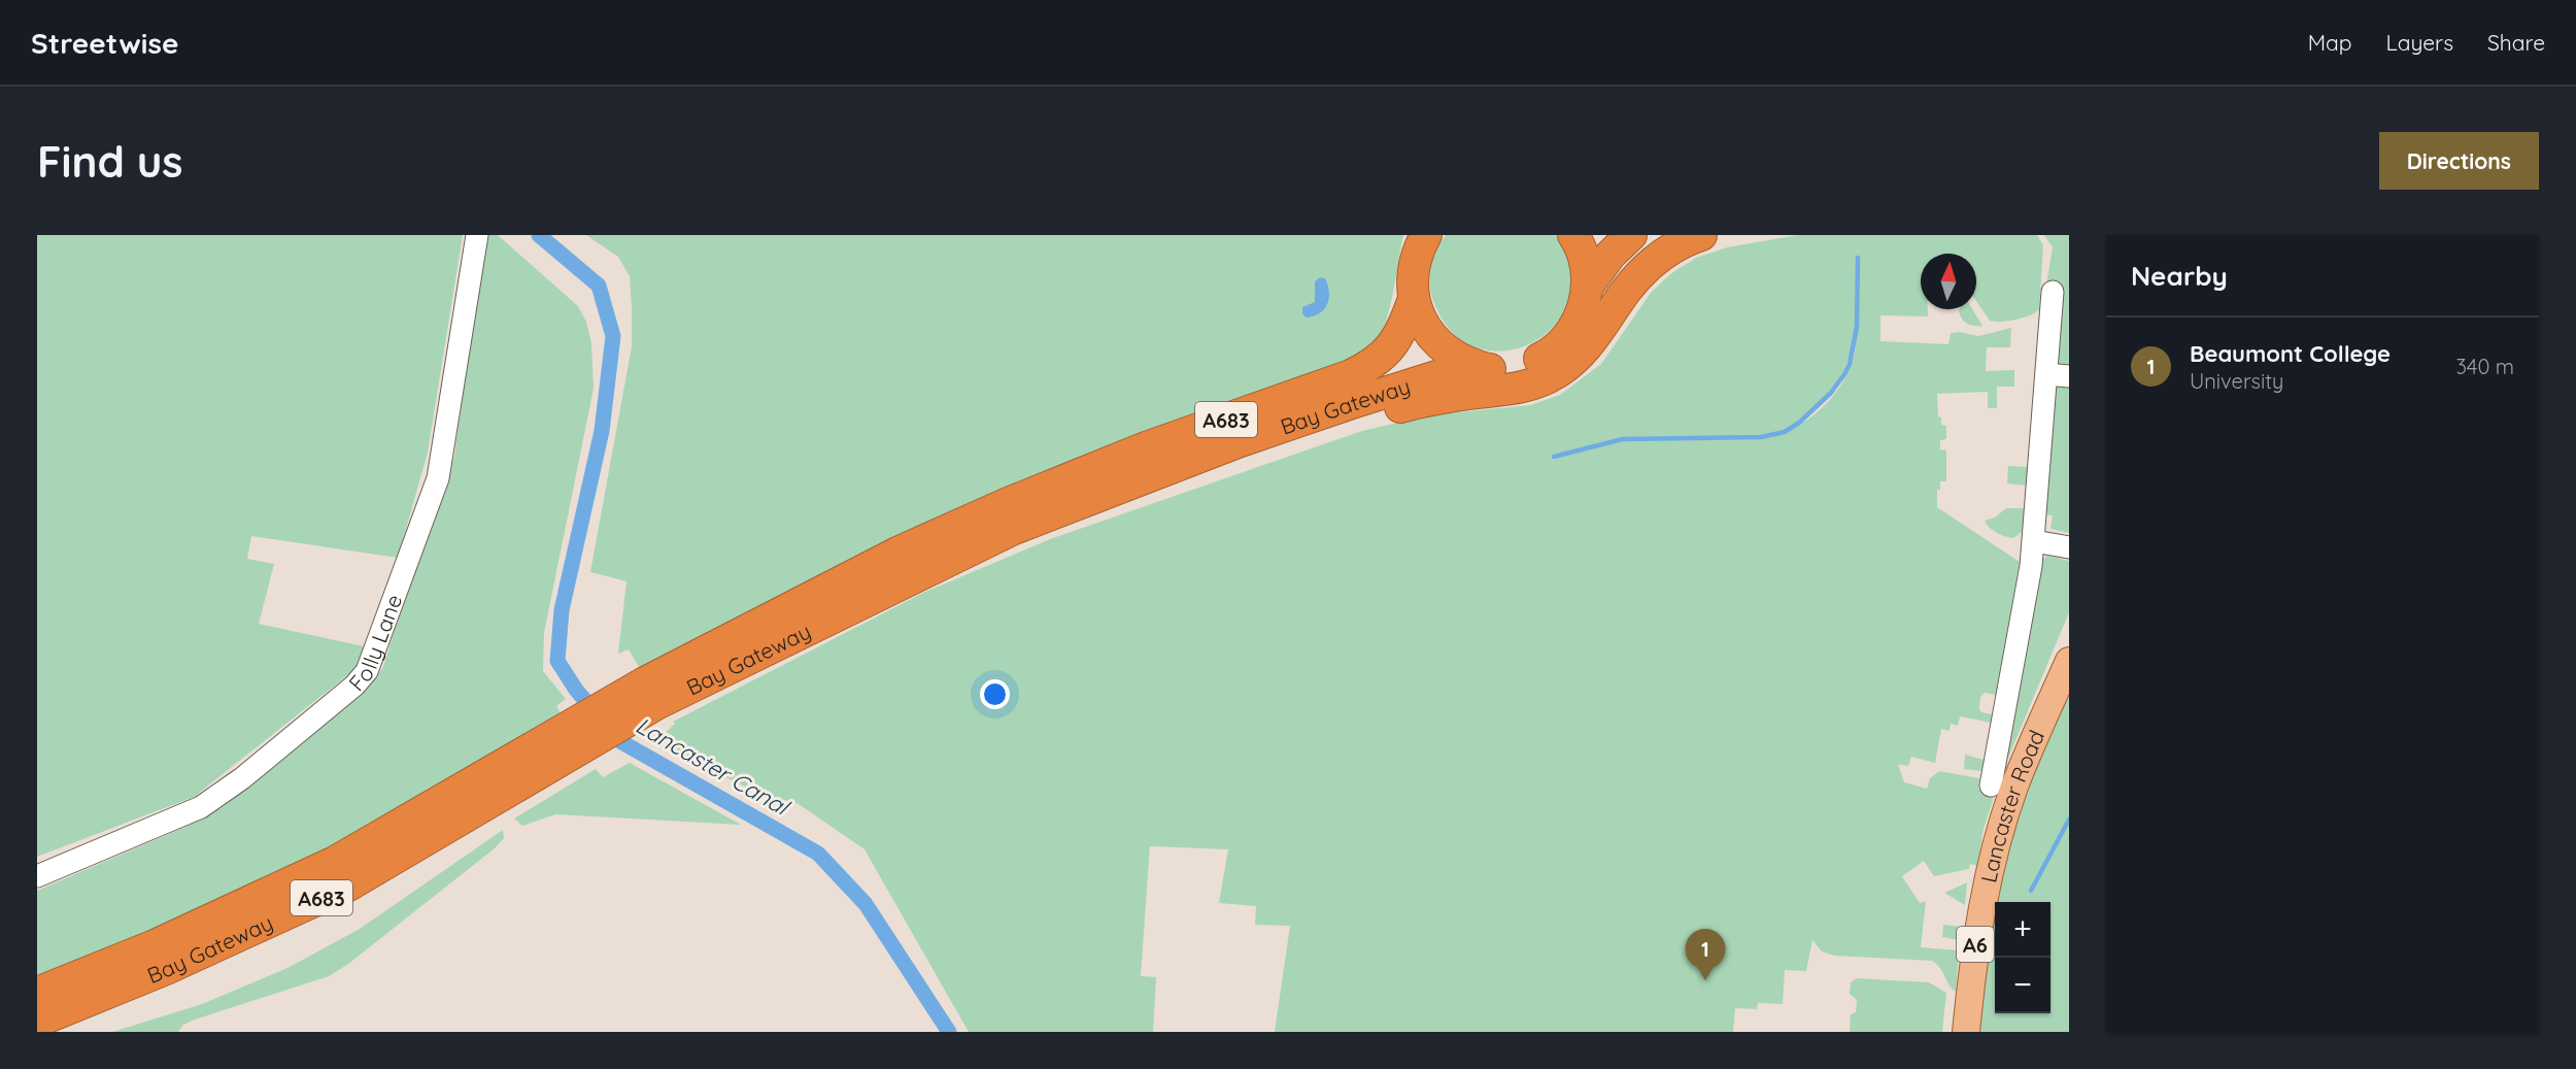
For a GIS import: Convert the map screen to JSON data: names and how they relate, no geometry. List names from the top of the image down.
{
  "streets": {
    "highway": ["Bay Gateway", "A683"],
    "main road": ["Lancaster Road", "A6"],
    "street": ["Folly Lane"]
  },
  "water": ["Lancaster Canal"],
  "north": "top",
  "page": {
    "header": "Streetwise",
    "nav": ["Map", "Layers", "Share"],
    "buttons": "Directions",
    "title": "Find us",
    "heading": "Nearby",
    "list": [
      {
        "mark": "1",
        "name": "Beaumont College",
        "note": "University",
        "value": "340 m"
      }
    ],
    "map_buttons": ["+", "−"],
    "pins": "1"
  }
}
